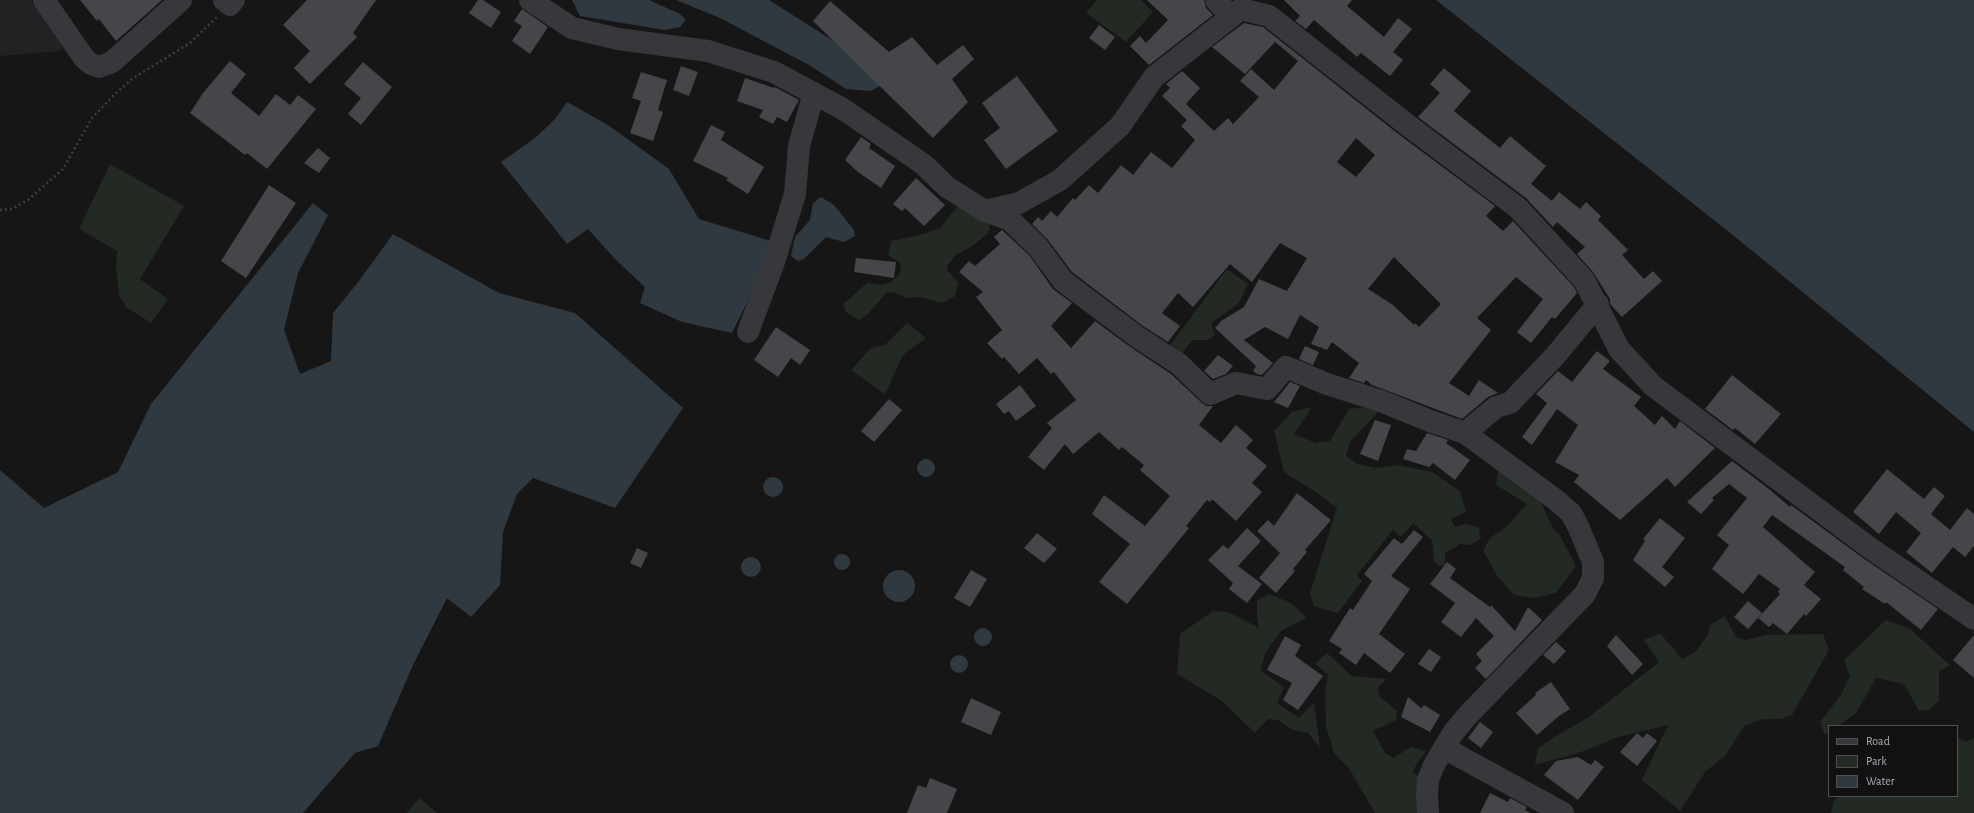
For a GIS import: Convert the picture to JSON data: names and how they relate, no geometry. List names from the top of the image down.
{
  "legend": ["Road", "Park", "Water"]
}
